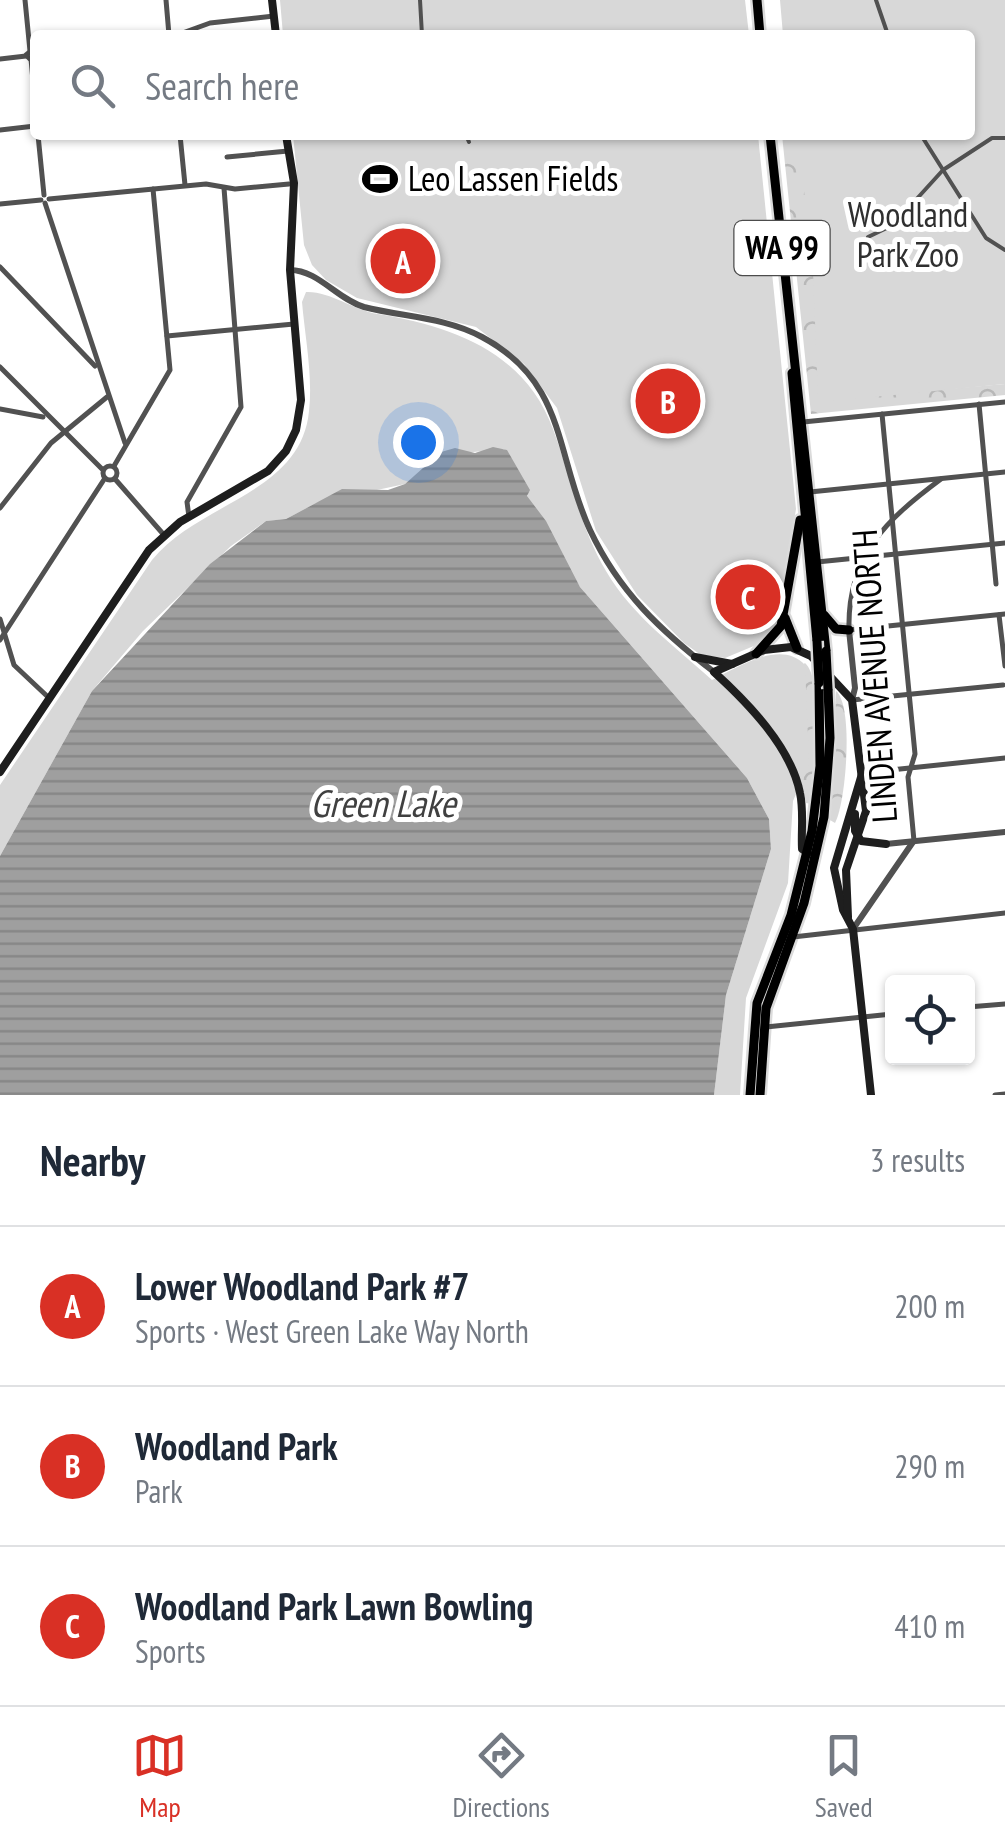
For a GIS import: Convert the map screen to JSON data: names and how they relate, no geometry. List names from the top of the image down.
{
  "streets": {
    "highway": ["WA 99"],
    "street": ["LINDEN AVENUE NORTH"]
  },
  "water": ["Green Lake"],
  "parks": ["Woodland Park Zoo"],
  "places": {
    "sports": ["Leo Lassen Fields"]
  },
  "page": {
    "search": "Search here",
    "pins": ["A", "B", "C"],
    "heading": ["Nearby", "3 results"],
    "list": [
      {
        "mark": "A",
        "name": "Lower Woodland Park #7",
        "note": "Sports · West Green Lake Way North",
        "value": "200 m"
      },
      {
        "mark": "B",
        "name": "Woodland Park",
        "note": "Park",
        "value": "290 m"
      },
      {
        "mark": "C",
        "name": "Woodland Park Lawn Bowling",
        "note": "Sports",
        "value": "410 m"
      }
    ],
    "nav": ["Map", "Directions", "Saved"]
  }
}
